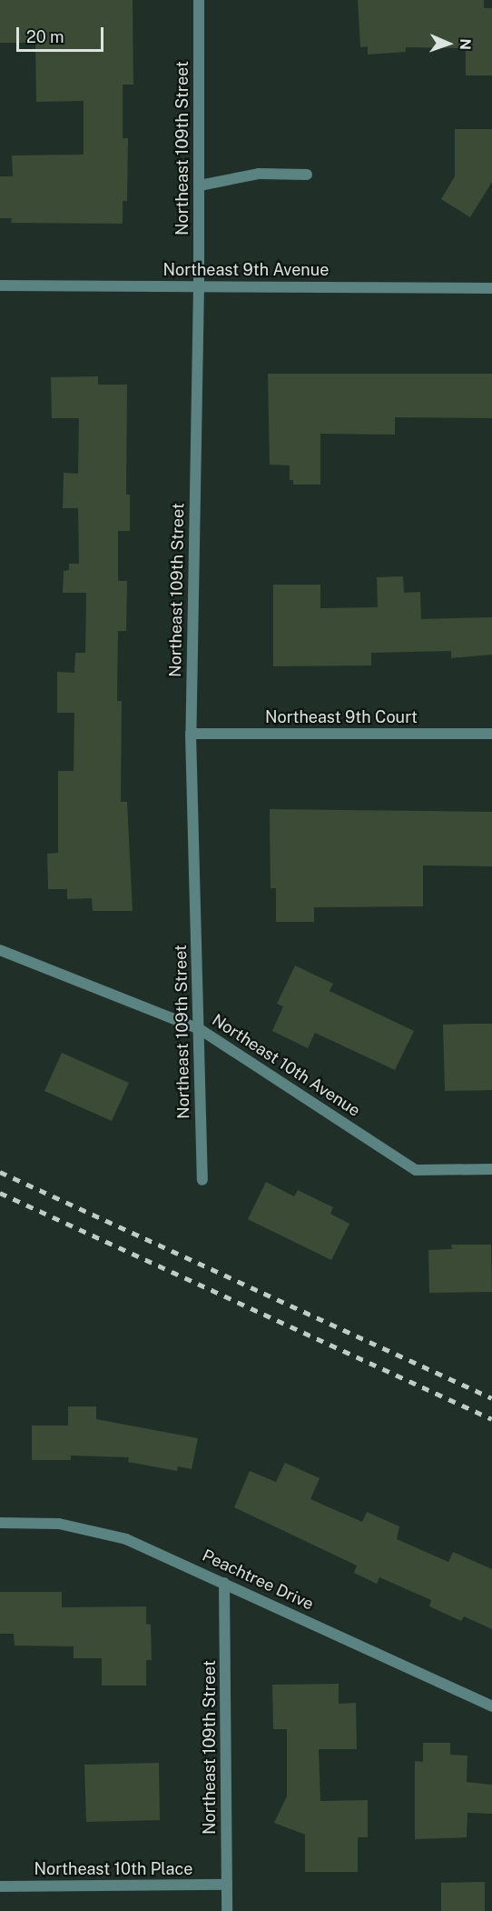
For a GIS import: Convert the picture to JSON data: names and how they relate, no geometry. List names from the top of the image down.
{
  "streets": {
    "street": [
      "Northeast 109th Street",
      "Northeast 9th Avenue",
      "Northeast 9th Court",
      "Northeast 10th Avenue",
      "Peachtree Drive",
      "Northeast 10th Place"
    ]
  },
  "crossings": [
    ["Northeast 109th Street", "Northeast 9th Avenue"],
    ["Northeast 109th Street", "Northeast 9th Court"],
    ["Northeast 109th Street", "Northeast 10th Avenue"],
    ["Northeast 109th Street", "Peachtree Drive"],
    ["Northeast 109th Street", "Northeast 10th Place"]
  ],
  "scale_bar": "20 m",
  "north": "right"
}
